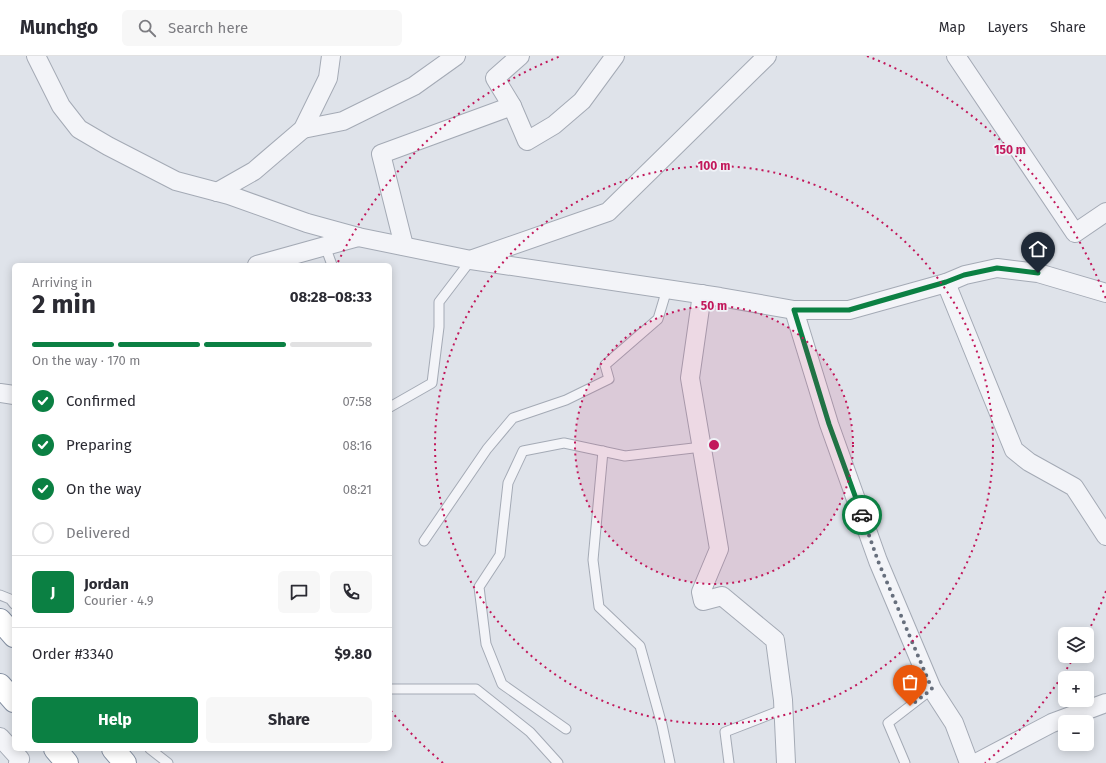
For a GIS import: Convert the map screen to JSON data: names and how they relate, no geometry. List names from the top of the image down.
{
  "page": {
    "header": "Munchgo",
    "search": "Search here",
    "nav": ["Map", "Layers", "Share"],
    "heading": ["2 min", "Arriving in", "08:28–08:33"],
    "panel": [
      "Jordan",
      "Courier · 4.9",
      "Order #3340",
      "$9.80"
    ],
    "bar": "On the way · 170 m",
    "list": [
      ["Confirmed", "07:58"],
      ["Preparing", "08:16"],
      ["On the way", "08:21"],
      "Delivered"
    ],
    "round": "J",
    "map_buttons": ["+", "−"],
    "buttons": ["Help", "Share"]
  },
  "rings": ["150 m", "100 m", "50 m"]
}
